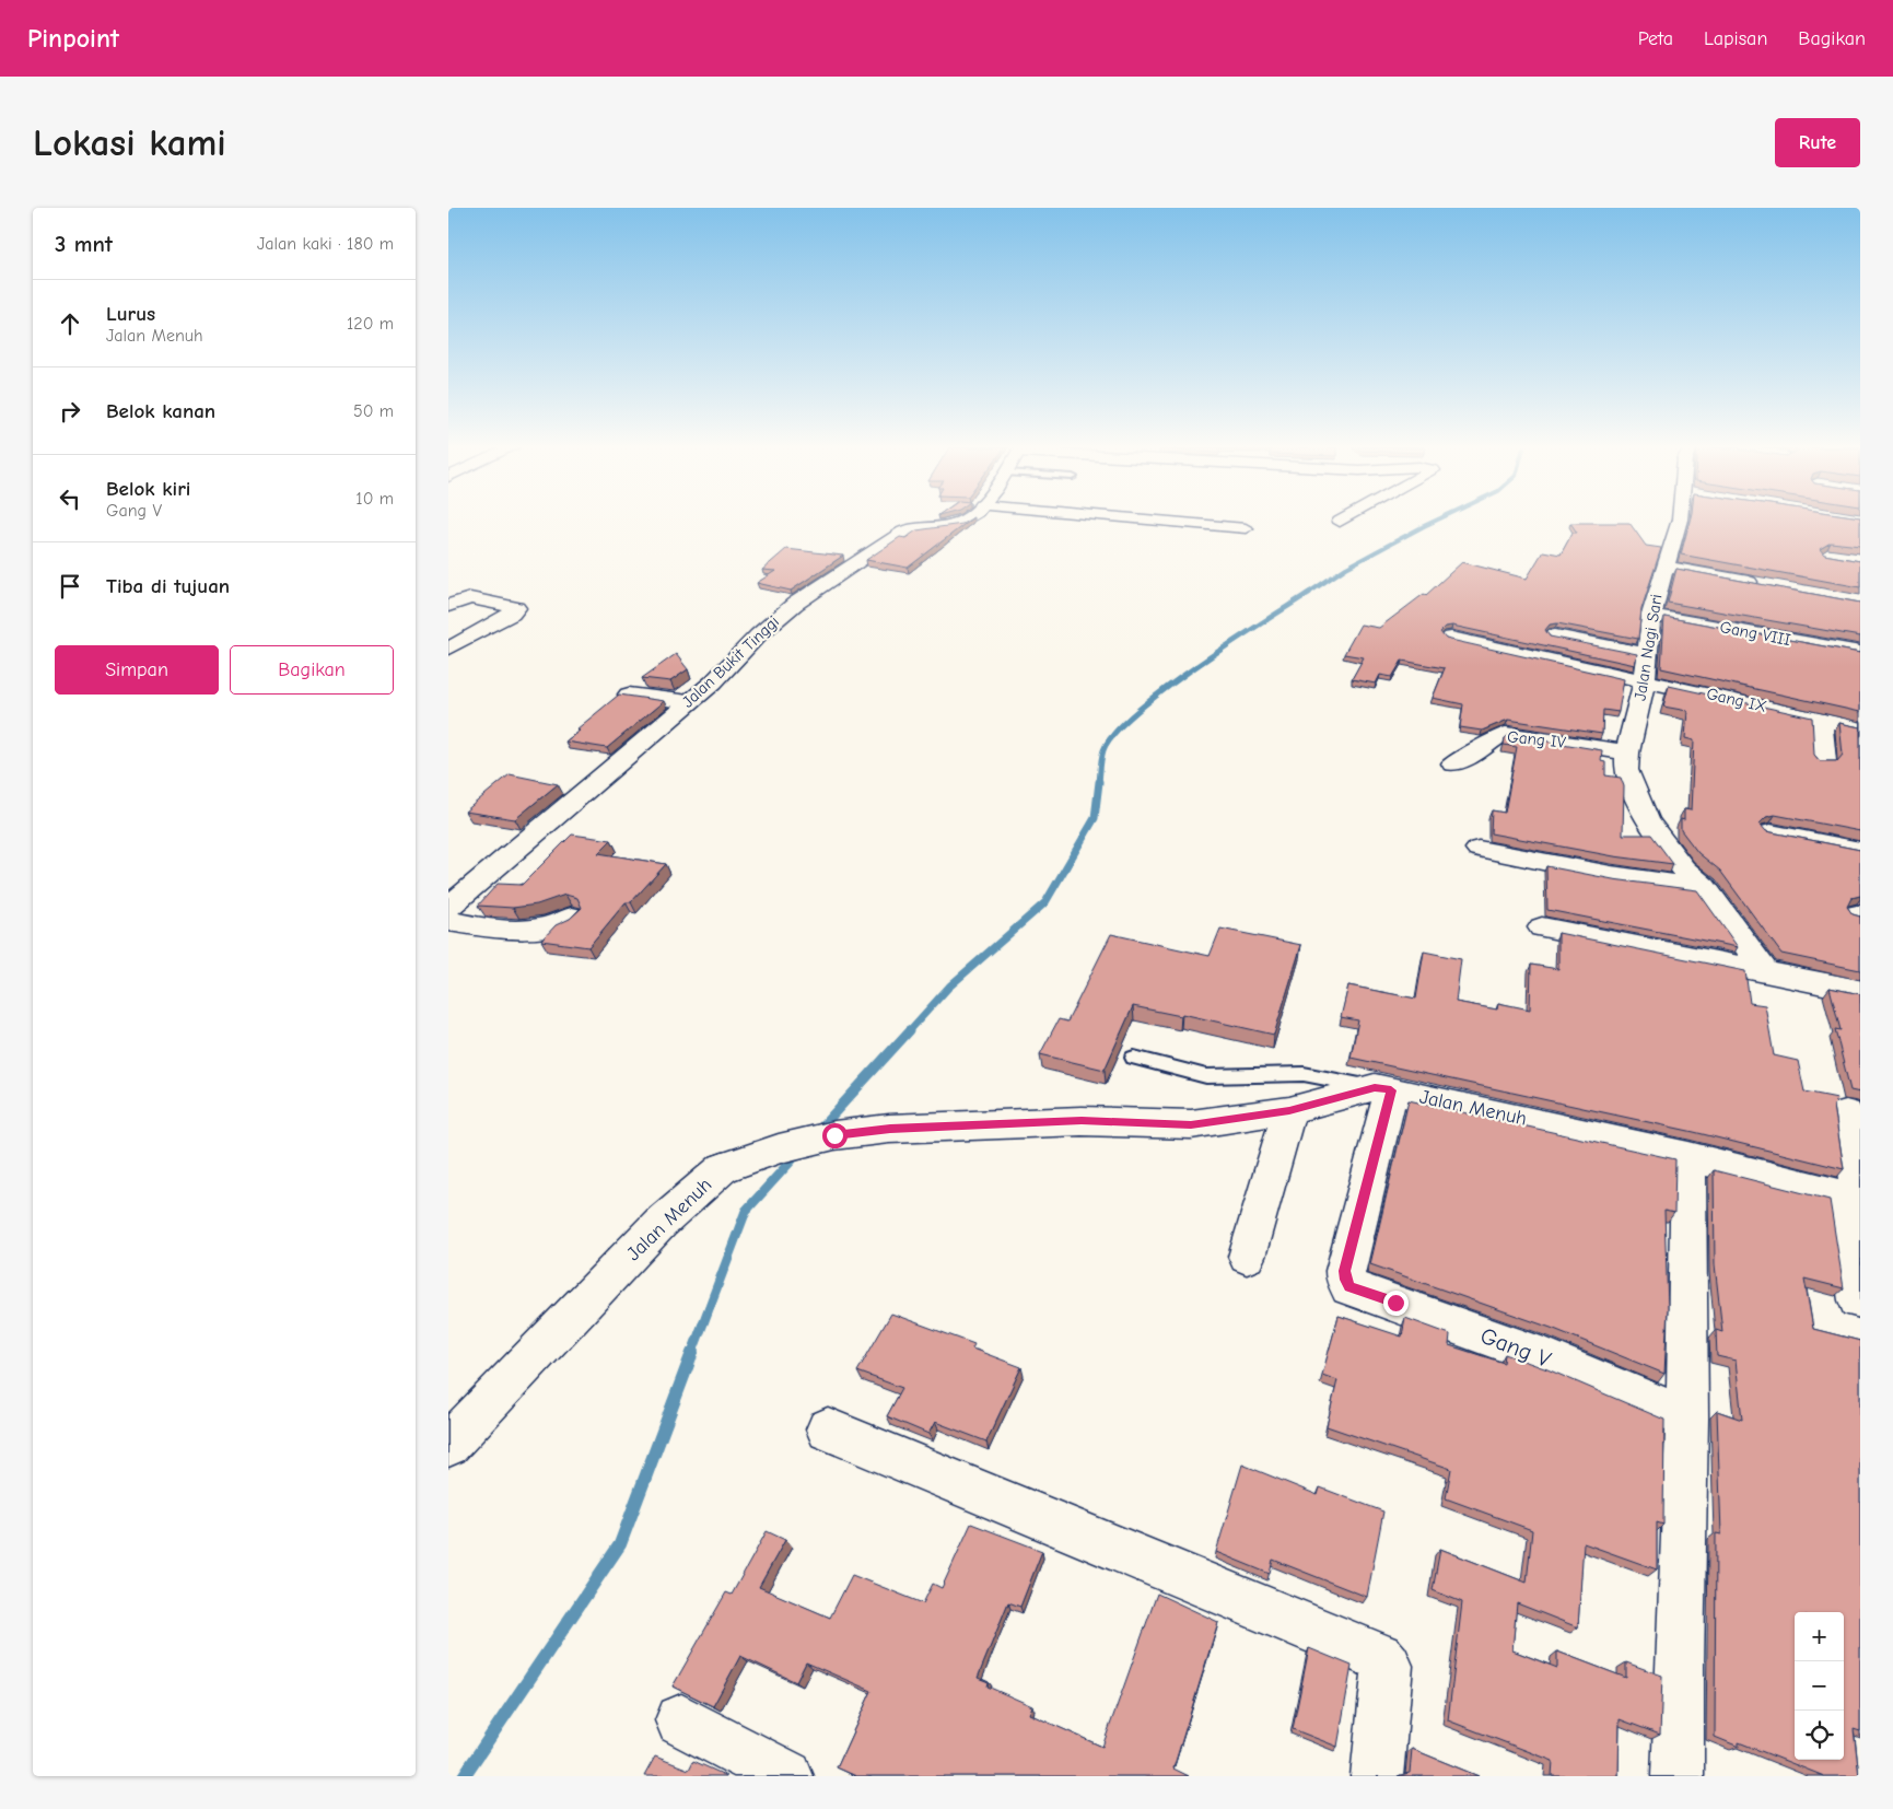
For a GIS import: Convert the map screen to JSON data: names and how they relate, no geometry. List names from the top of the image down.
{
  "streets": {
    "street": [
      "Gang VIII",
      "Jalan Nagi Sari",
      "Jalan Bukit Tinggi",
      "Gang IX",
      "Gang IV",
      "Jalan Menuh",
      "Gang V"
    ]
  },
  "crossings": [
    ["Gang VIII", "Jalan Nagi Sari"],
    ["Jalan Nagi Sari", "Gang IX"],
    ["Jalan Nagi Sari", "Gang IV"],
    ["Jalan Menuh", "Gang V"]
  ],
  "page": {
    "header": "Pinpoint",
    "nav": ["Peta", "Lapisan", "Bagikan"],
    "buttons": [
      "Rute",
      ["Simpan", "Bagikan"]
    ],
    "title": "Lokasi kami",
    "heading": ["3 mnt", "Jalan kaki · 180 m"],
    "list": [
      ["Lurus", "Jalan Menuh", "120 m"],
      ["Belok kanan", "50 m"],
      ["Belok kiri", "Gang V", "10 m"],
      "Tiba di tujuan"
    ],
    "map_buttons": ["+", "−"]
  }
}
